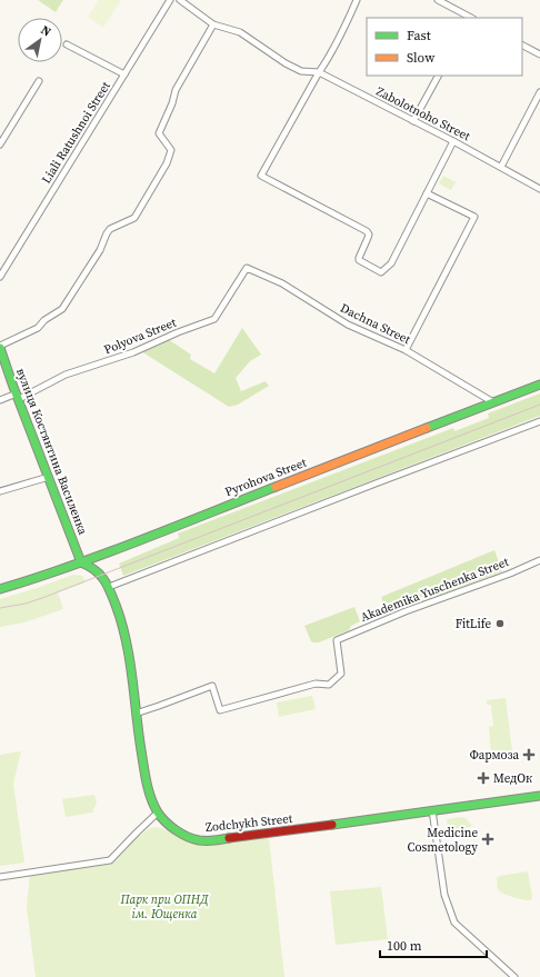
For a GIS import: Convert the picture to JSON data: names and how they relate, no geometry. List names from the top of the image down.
{
  "streets": {
    "main road": ["вулиця Костянтина Василенка", "Pyrohova Street", "Zodchykh Street"],
    "street": [
      "Zabolotnoho Street",
      "Liali Ratushnoi Street",
      "Dachna Street",
      "Polyova Street",
      "Akademika Yuschenka Street"
    ]
  },
  "crossings": [
    ["Dachna Street", "Polyova Street"],
    ["Dachna Street", "Pyrohova Street"],
    ["Polyova Street", "вулиця Костянтина Василенка"],
    ["вулиця Костянтина Василенка", "Pyrohova Street"],
    ["вулиця Костянтина Василенка", "Zodchykh Street"],
    ["Pyrohova Street", "Zodchykh Street"],
    ["Akademika Yuschenka Street", "Zodchykh Street"]
  ],
  "parks": ["Парк при ОПНД ім. Ющенка"],
  "places": {
    "other": ["FitLife"],
    "health": ["Фармоза", "МедОк", "Medicine Cosmetology"]
  },
  "legend": ["Fast", "Slow"],
  "scale_bar": "100 m",
  "north": "top right"
}
